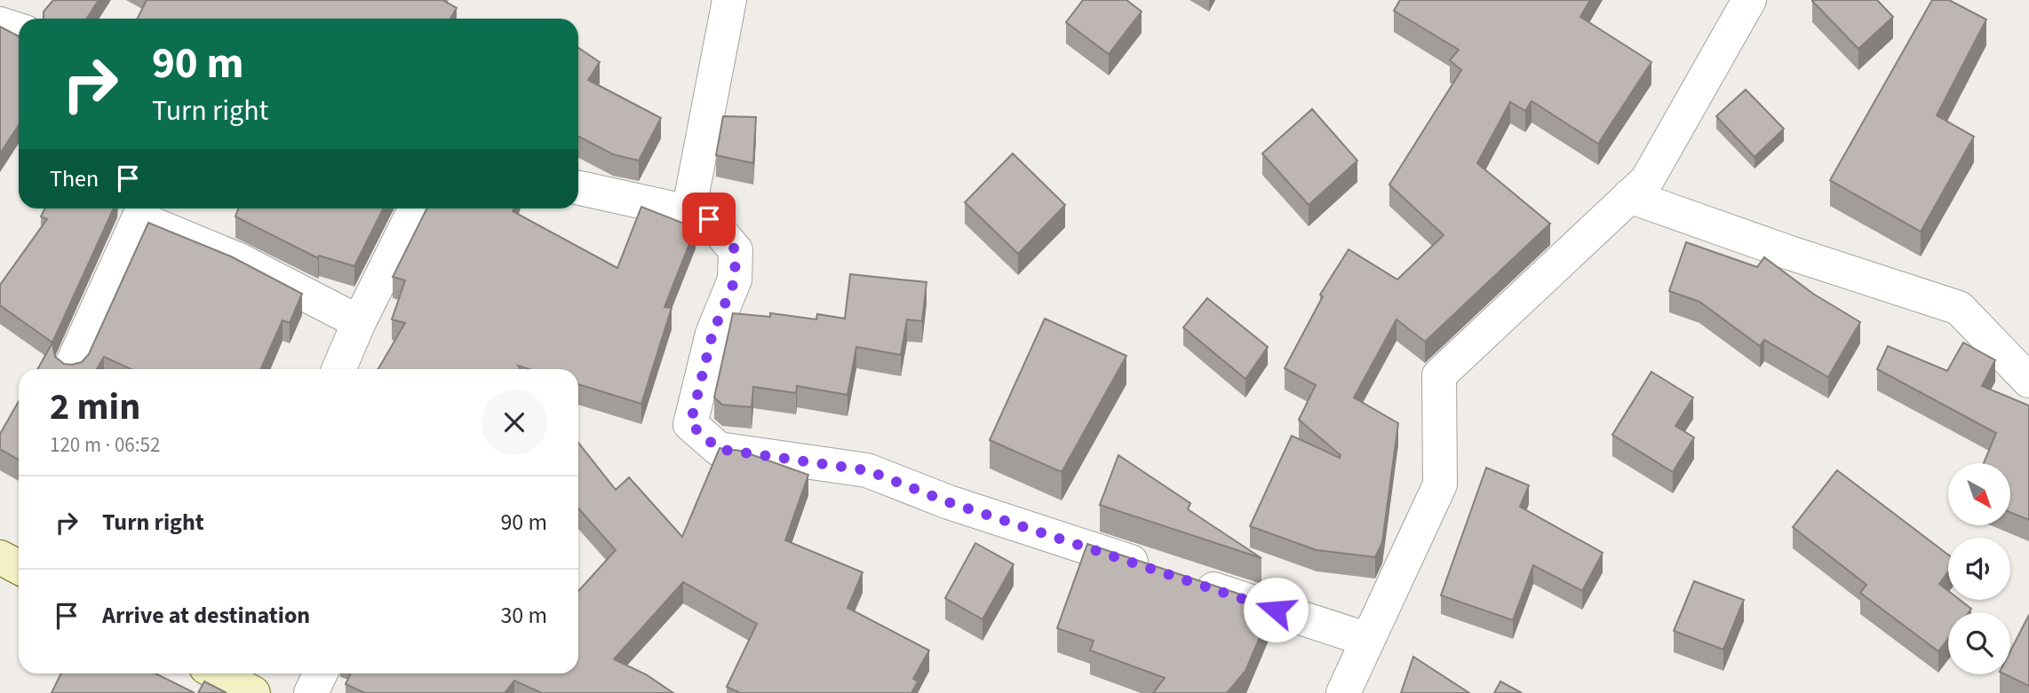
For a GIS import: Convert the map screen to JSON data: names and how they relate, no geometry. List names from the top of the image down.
{
  "north": "bottom right",
  "page": {
    "turn": ["90 m", "Turn right"],
    "then": "Then",
    "heading": ["2 min", "120 m · 06:52"],
    "list": [
      {
        "name": "Turn right",
        "value": "90 m"
      },
      {
        "name": "Arrive at destination",
        "value": "30 m"
      }
    ]
  }
}
